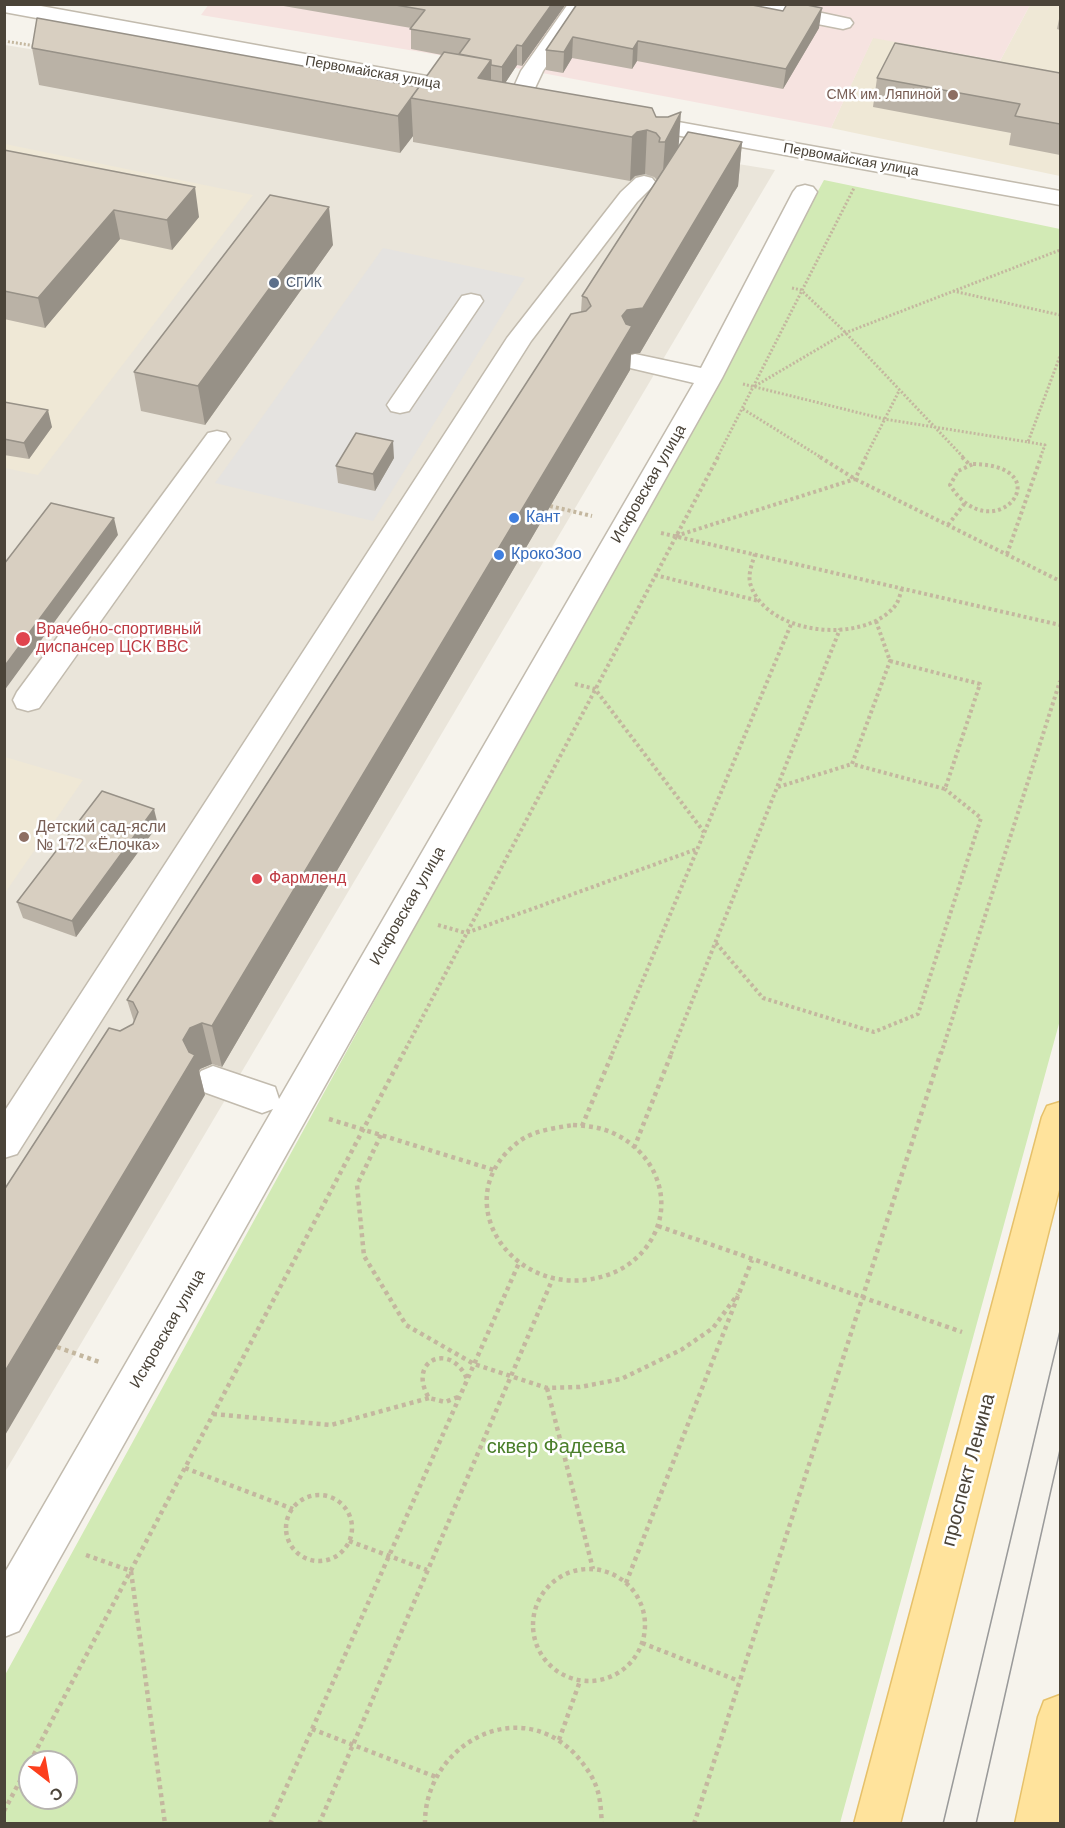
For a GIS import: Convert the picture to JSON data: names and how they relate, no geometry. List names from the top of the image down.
{
  "streets": {
    "main road": ["проспект Ленина"],
    "street": ["Первомайская улица", "Искровская улица"]
  },
  "parks": ["сквер Фадеева"],
  "places": [
    "СМК им. Ляпиной",
    "СГИК",
    "Кант",
    "КрокоЗоо",
    "Врачебно-спортивный диспансер ЦСК ВВС",
    "Детский сад-ясли № 172 «Ёлочка»",
    "Фармленд"
  ],
  "north": "bottom right"
}
